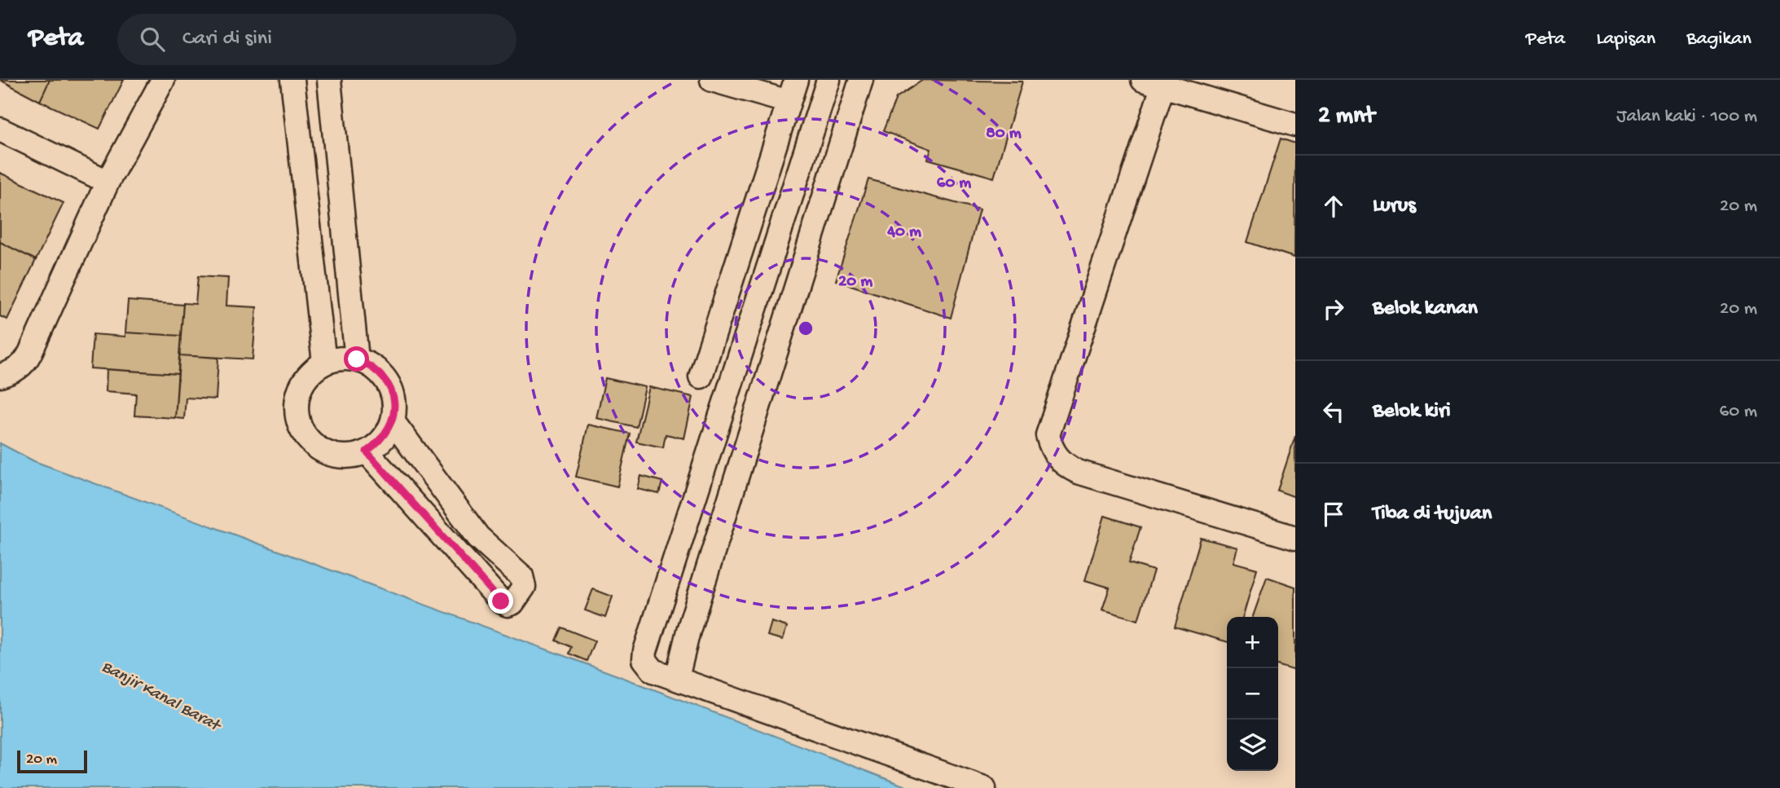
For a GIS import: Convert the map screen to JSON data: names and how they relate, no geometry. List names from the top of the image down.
{
  "water": ["Banjir Kanal Barat"],
  "scale_bar": "20 m",
  "page": {
    "header": "Peta",
    "search": "Cari di sini",
    "nav": ["Peta", "Lapisan", "Bagikan"],
    "heading": ["2 mnt", "Jalan kaki · 100 m"],
    "list": [
      ["Lurus", "20 m"],
      ["Belok kanan", "20 m"],
      ["Belok kiri", "60 m"],
      "Tiba di tujuan"
    ],
    "map_buttons": ["+", "−"],
    "scale": "20 m"
  },
  "rings": [
    "80 m",
    "60 m",
    "40 m",
    "20 m"
  ]
}
